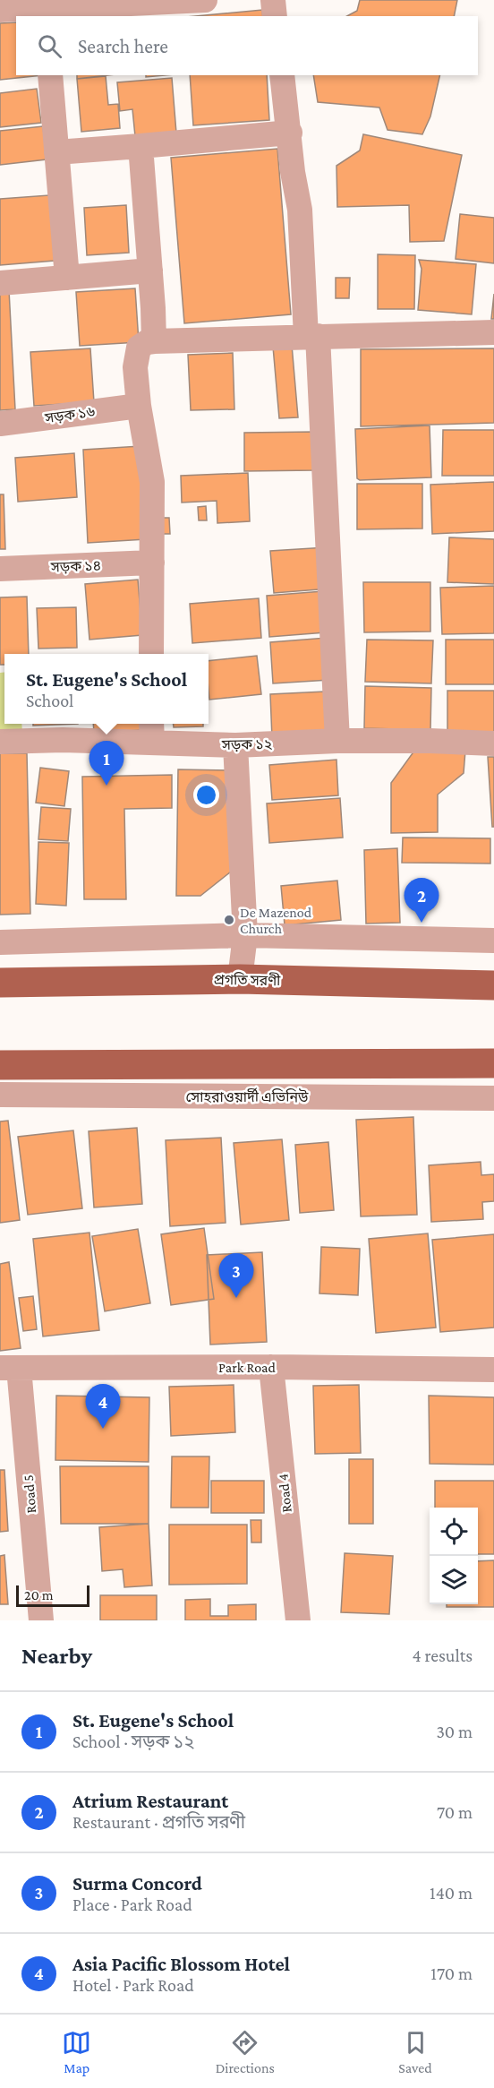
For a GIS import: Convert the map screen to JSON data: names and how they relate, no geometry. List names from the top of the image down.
{
  "streets": {
    "main road": ["প্রগতি সরণী"],
    "street": [
      "সড়ক ১৬",
      "সড়ক ১৪",
      "সড়ক ১২",
      "সোহরাওয়ার্দী এভিনিউ",
      "Park Road",
      "Road 4",
      "Road 5"
    ]
  },
  "crossings": [
    ["Park Road", "Road 4"],
    ["Park Road", "Road 5"]
  ],
  "places": ["De Mazenod Church"],
  "scale_bar": "20 m",
  "page": {
    "search": "Search here",
    "popup": ["St. Eugene's School", "School"],
    "pins": [
      "1",
      "2",
      "3",
      "4"
    ],
    "scale": "20 m",
    "heading": ["Nearby", "4 results"],
    "list": [
      {
        "mark": "1",
        "name": "St. Eugene's School",
        "note": "School · সড়ক ১২",
        "value": "30 m"
      },
      {
        "mark": "2",
        "name": "Atrium Restaurant",
        "note": "Restaurant · প্রগতি সরণী",
        "value": "70 m"
      },
      {
        "mark": "3",
        "name": "Surma Concord",
        "note": "Place · Park Road",
        "value": "140 m"
      },
      {
        "mark": "4",
        "name": "Asia Pacific Blossom Hotel",
        "note": "Hotel · Park Road",
        "value": "170 m"
      }
    ],
    "nav": ["Map", "Directions", "Saved"]
  }
}
